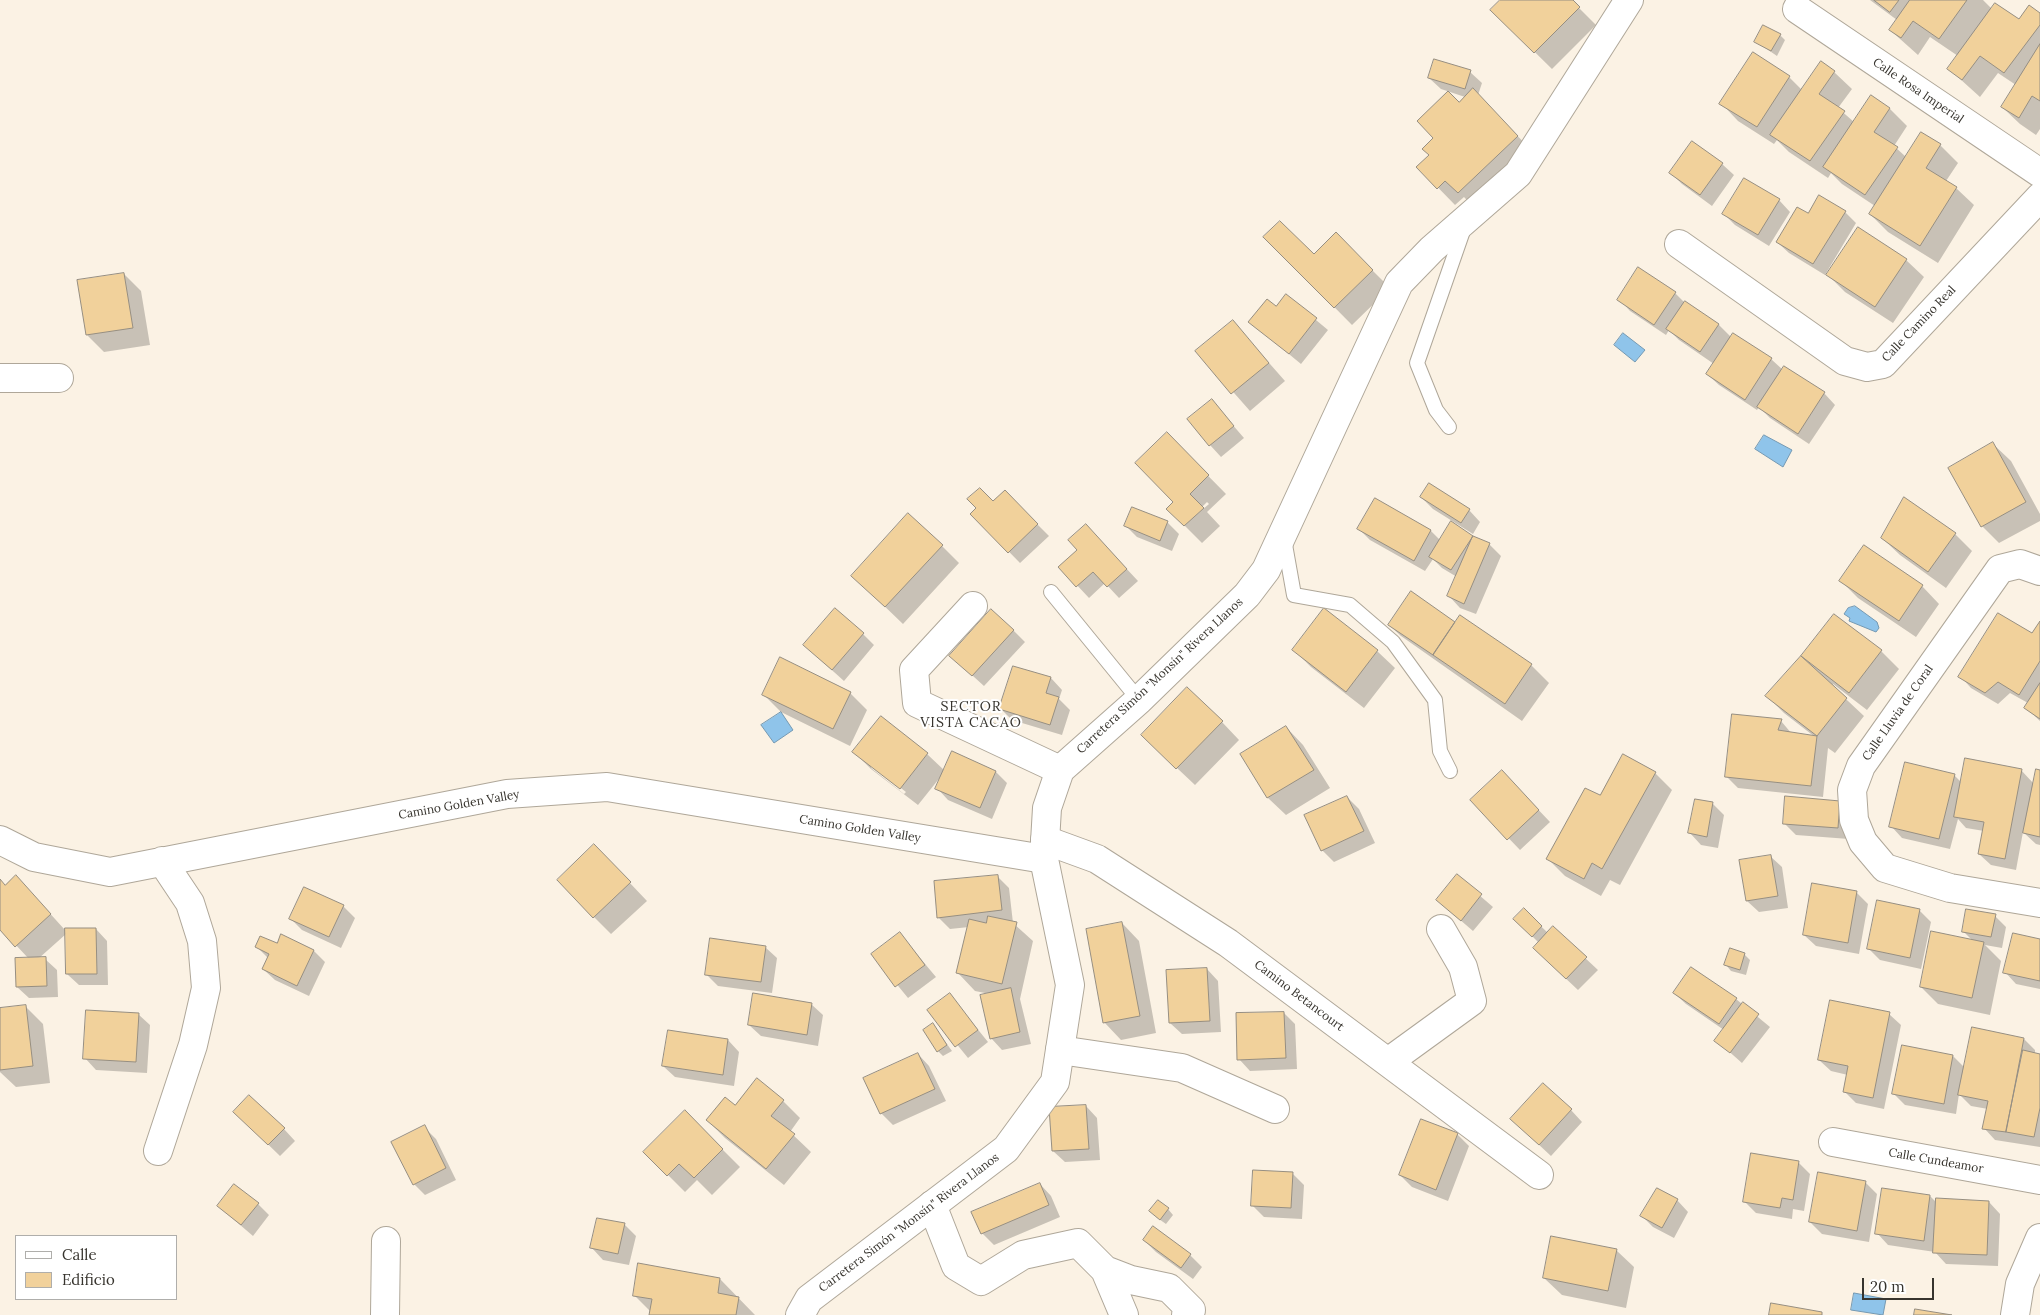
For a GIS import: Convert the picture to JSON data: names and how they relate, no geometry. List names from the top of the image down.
{
  "streets": {
    "street": [
      "Calle Rosa Imperial",
      "Calle Camino Real",
      "Carretera Simón \"Monsín\" Rivera Llanos",
      "Calle Lluvia de Coral",
      "Camino Golden Valley",
      "Camino Betancourt",
      "Calle Cundeamor"
    ]
  },
  "crossings": [
    ["Carretera Simón \"Monsín\" Rivera Llanos", "Camino Golden Valley"],
    ["Carretera Simón \"Monsín\" Rivera Llanos", "Camino Betancourt"],
    ["Camino Golden Valley", "Camino Betancourt"]
  ],
  "districts": ["SECTOR VISTA CACAO"],
  "legend": ["Calle", "Edificio"],
  "scale_bar": "20 m"
}
